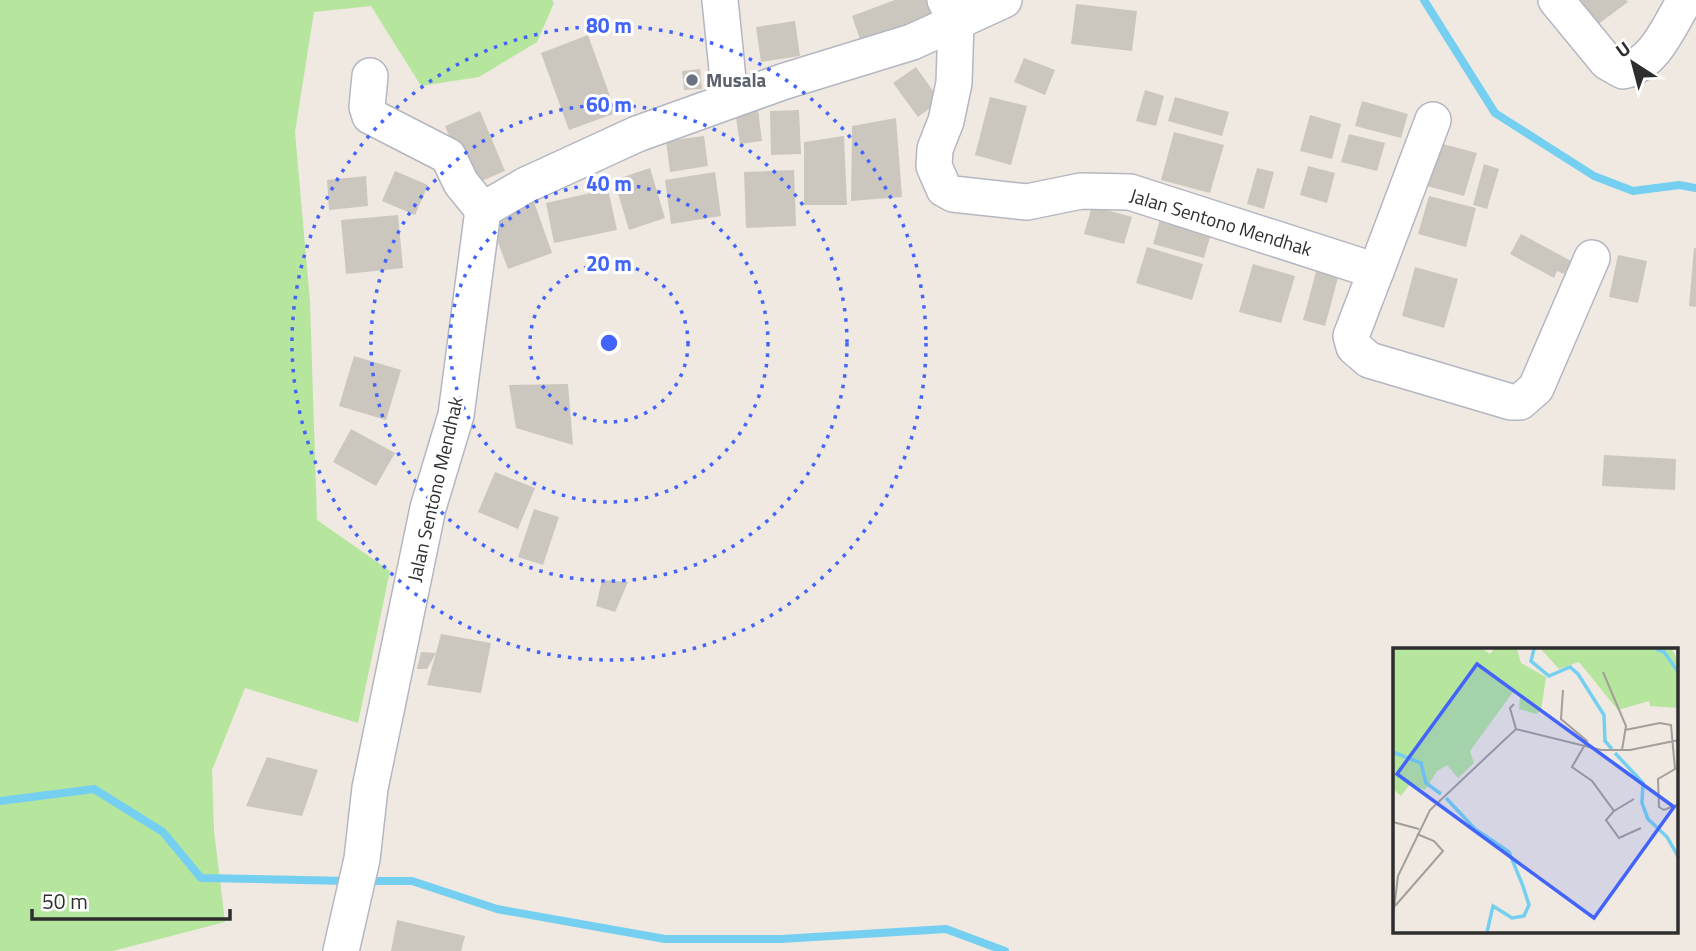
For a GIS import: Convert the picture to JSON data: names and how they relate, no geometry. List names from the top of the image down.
{
  "streets": {
    "street": ["Jalan Sentono Mendhak"]
  },
  "places": ["Musala"],
  "scale_bar": "50 m",
  "north": "top left",
  "rings": [
    "80 m",
    "60 m",
    "40 m",
    "20 m"
  ]
}
